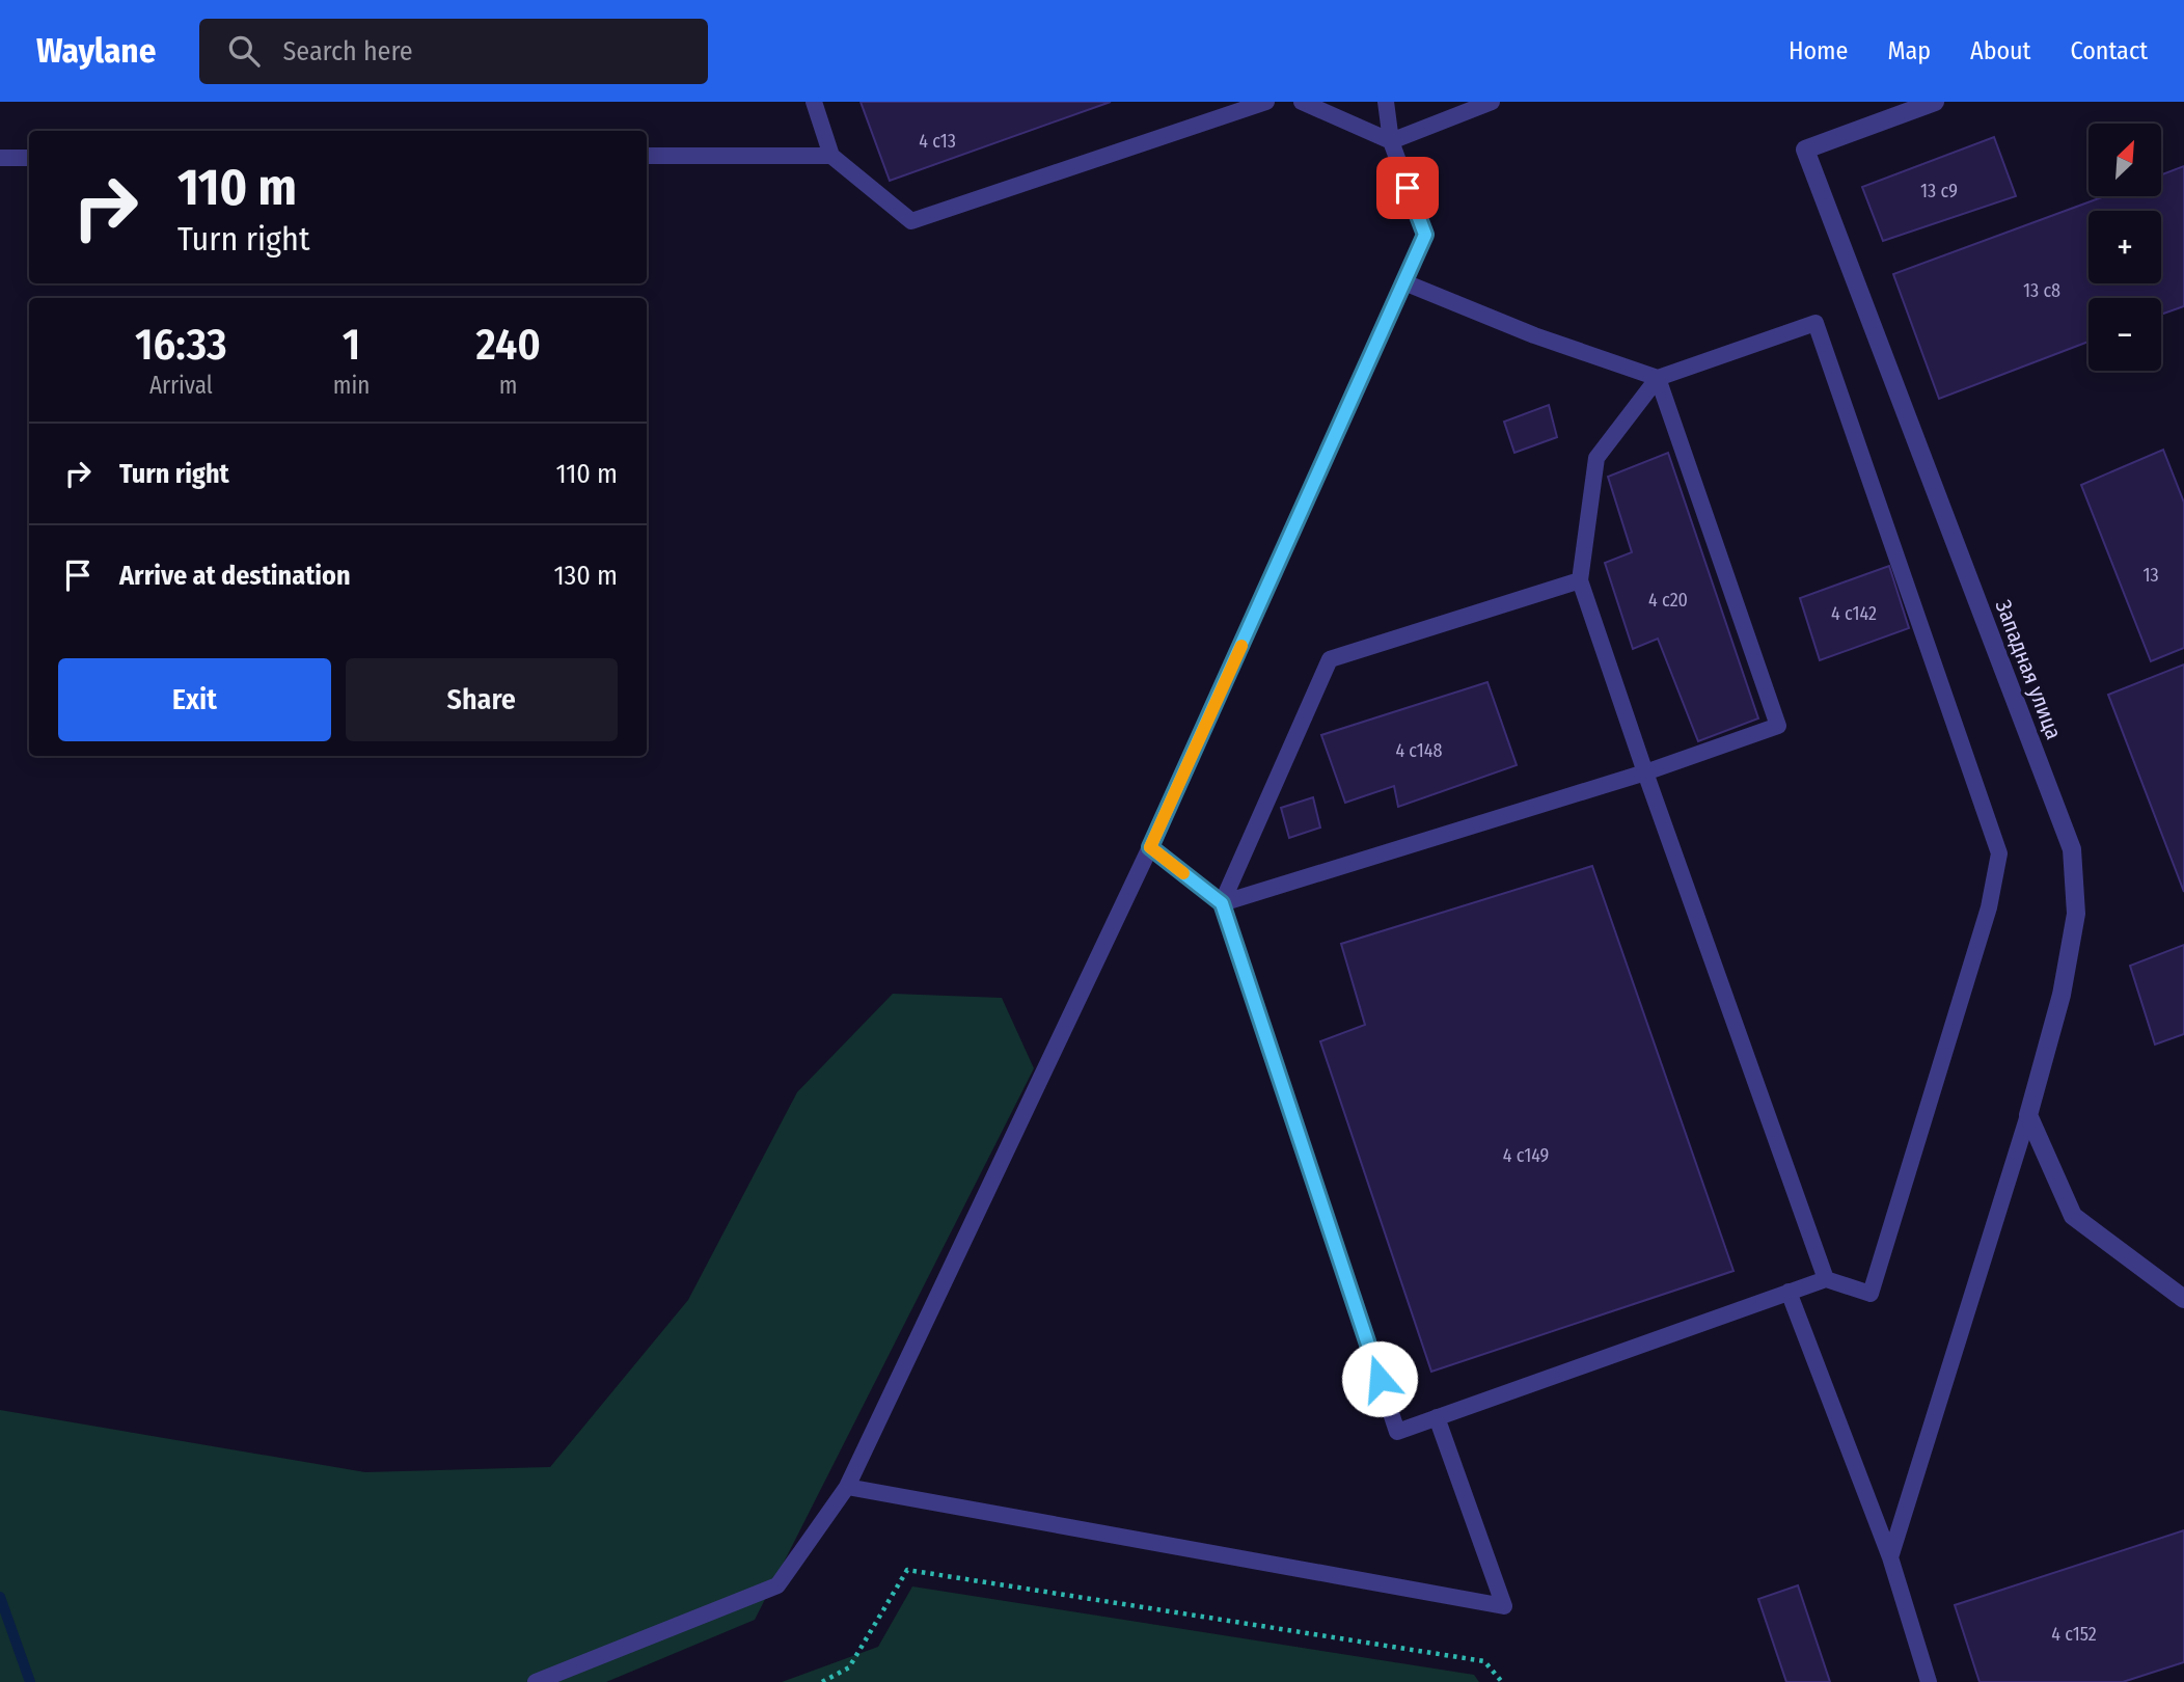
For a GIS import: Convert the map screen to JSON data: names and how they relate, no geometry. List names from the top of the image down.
{
  "streets": {
    "street": ["Западная улица"]
  },
  "house_numbers": [
    "4 с13",
    "13 с9",
    "13 с8",
    "13",
    "4 с20",
    "4 с142",
    "4 с148",
    "4 с149",
    "4 с152"
  ],
  "north": "top right",
  "page": {
    "header": "Waylane",
    "search": "Search here",
    "nav": [
      "Home",
      "Map",
      "About",
      "Contact"
    ],
    "map_buttons": ["+", "−"],
    "turn": ["110 m", "Turn right"],
    "eta": [
      "16:33",
      "Arrival",
      "1",
      "min",
      "240",
      "m"
    ],
    "list": [
      {
        "name": "Turn right",
        "value": "110 m"
      },
      {
        "name": "Arrive at destination",
        "value": "130 m"
      }
    ],
    "buttons": ["Exit", "Share"]
  }
}
